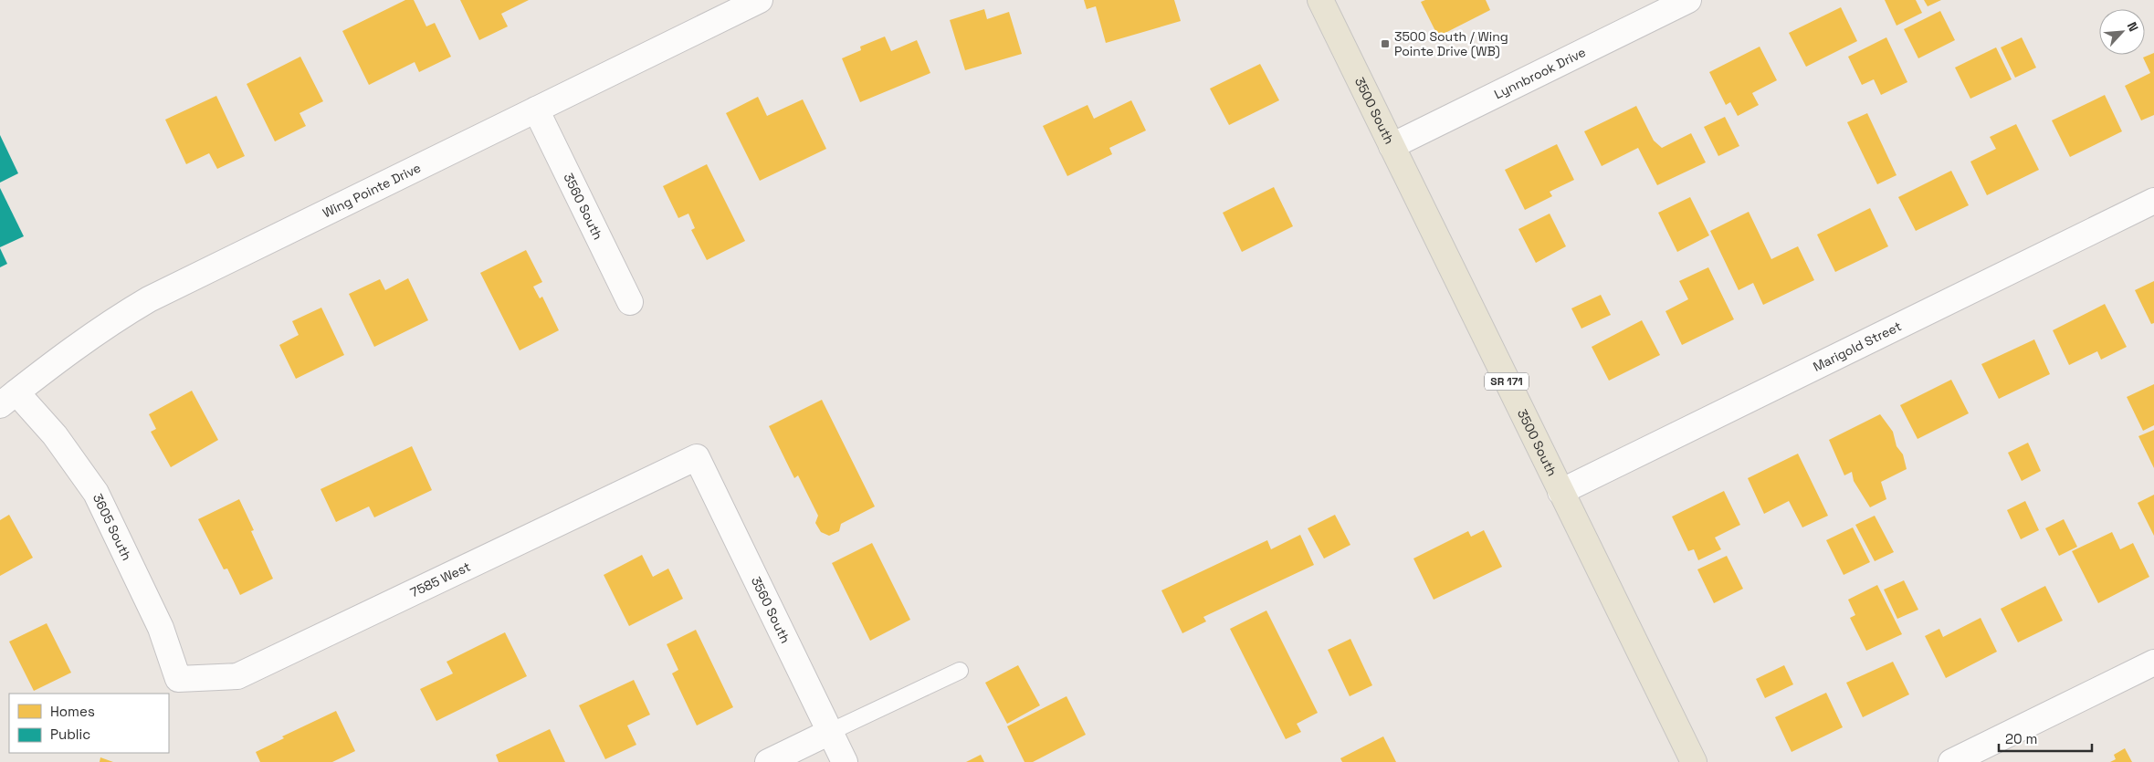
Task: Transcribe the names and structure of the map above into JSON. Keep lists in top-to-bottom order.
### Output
{
  "streets": {
    "main road": ["3500 South", "SR 171"],
    "street": [
      "Lynnbrook Drive",
      "Wing Pointe Drive",
      "3560 South",
      "Marigold Street",
      "3605 South",
      "7585 West"
    ]
  },
  "crossings": [
    ["Lynnbrook Drive", "3500 South"],
    ["3500 South", "Marigold Street"],
    ["Wing Pointe Drive", "3560 South"],
    ["Wing Pointe Drive", "3605 South"],
    ["3560 South", "7585 West"],
    ["3605 South", "7585 West"]
  ],
  "places": {
    "transit": ["3500 South / Wing Pointe Drive (WB)"]
  },
  "legend": ["Homes", "Public"],
  "scale_bar": "20 m",
  "north": "top right"
}
